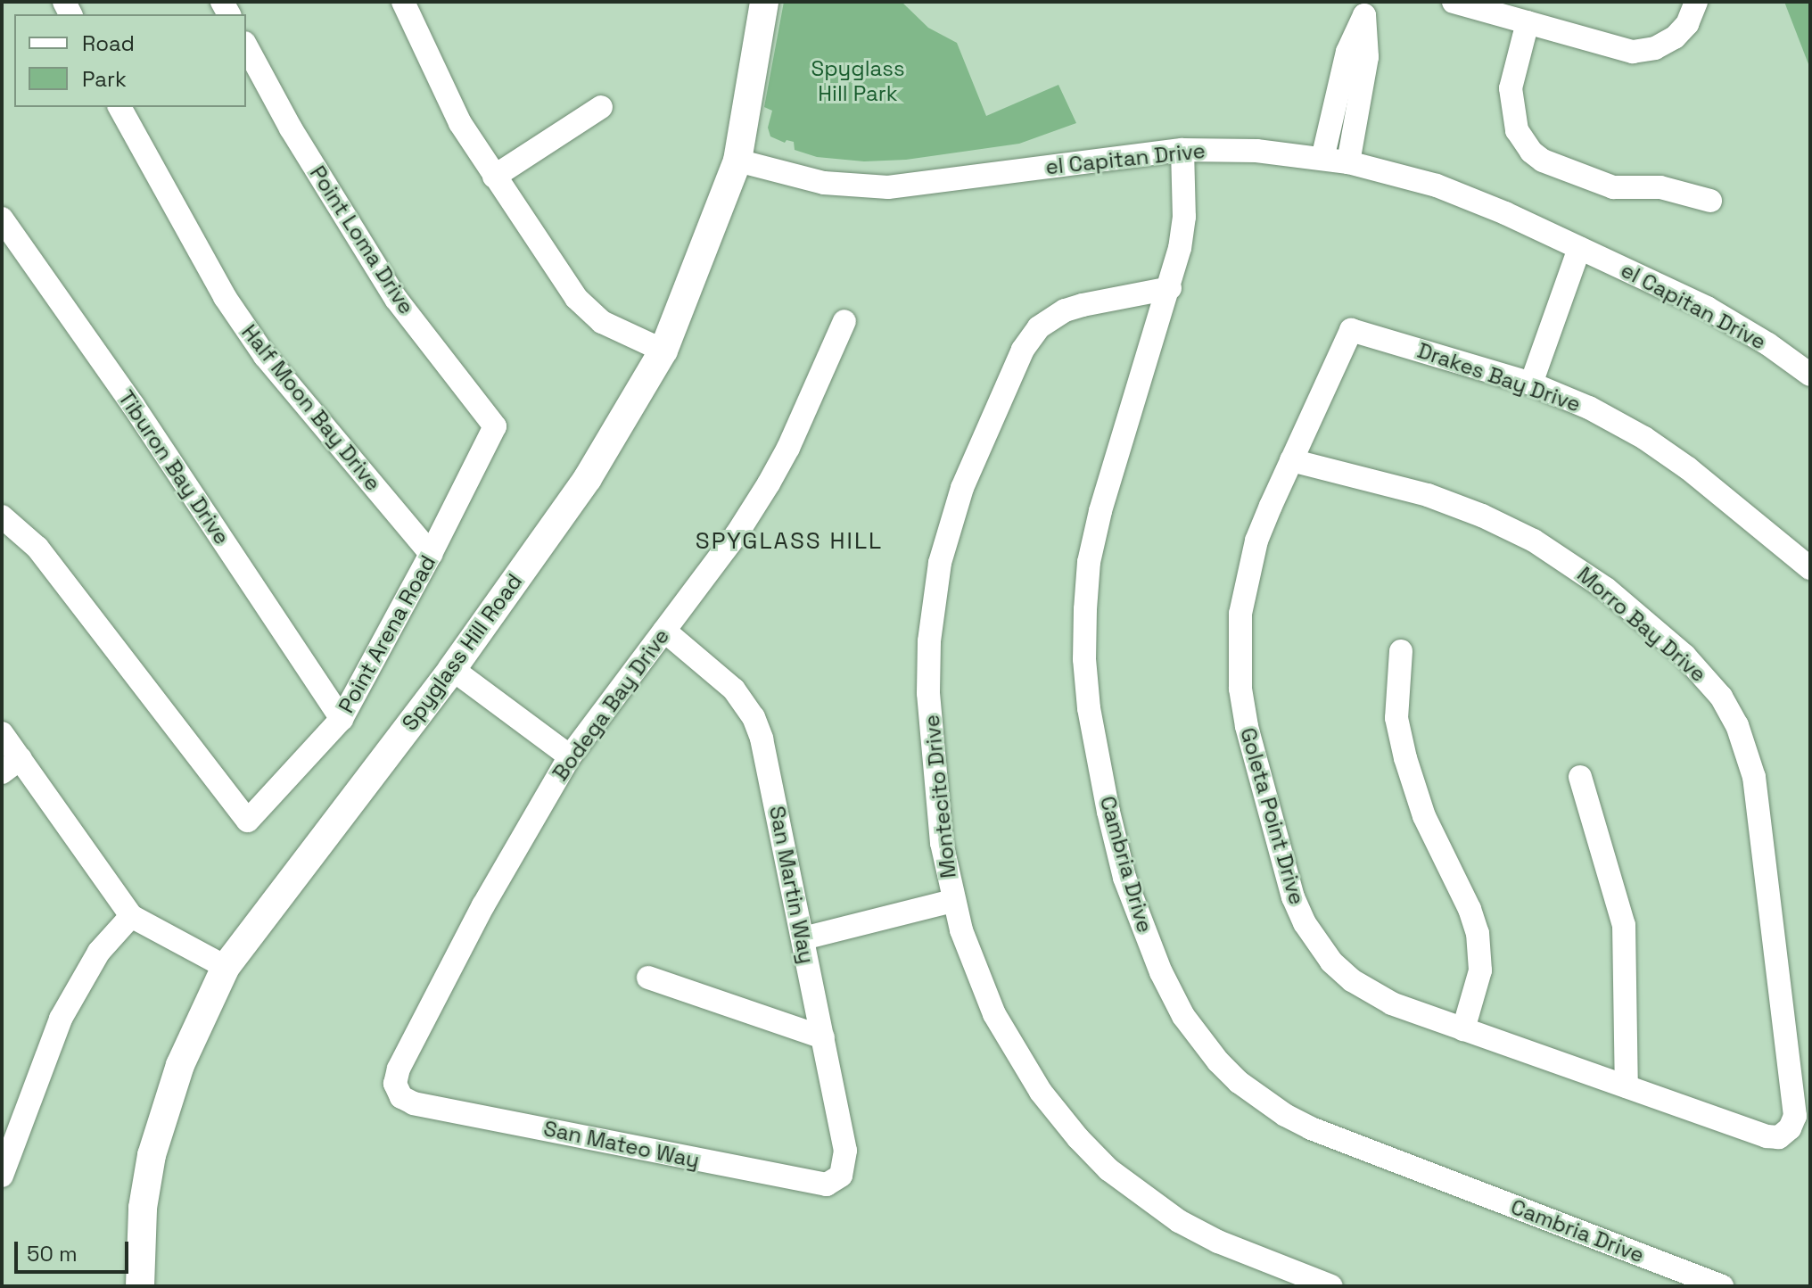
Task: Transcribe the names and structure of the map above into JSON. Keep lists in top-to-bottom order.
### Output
{
  "streets": {
    "main road": ["Spyglass Hill Road"],
    "street": [
      "el Capitan Drive",
      "Point Loma Drive",
      "Drakes Bay Drive",
      "Half Moon Bay Drive",
      "Tiburon Bay Drive",
      "Morro Bay Drive",
      "Point Arena Road",
      "Bodega Bay Drive",
      "Montecito Drive",
      "Goleta Point Drive",
      "Cambria Drive",
      "San Martin Way",
      "San Mateo Way"
    ]
  },
  "crossings": [
    ["el Capitan Drive", "Spyglass Hill Road"],
    ["el Capitan Drive", "Cambria Drive"],
    ["Point Loma Drive", "Point Arena Road"],
    ["Drakes Bay Drive", "Goleta Point Drive"],
    ["Half Moon Bay Drive", "Point Arena Road"],
    ["Tiburon Bay Drive", "Point Arena Road"],
    ["Morro Bay Drive", "Goleta Point Drive"],
    ["Bodega Bay Drive", "San Martin Way"],
    ["Bodega Bay Drive", "San Mateo Way"],
    ["Montecito Drive", "Cambria Drive"],
    ["San Martin Way", "San Mateo Way"]
  ],
  "districts": ["SPYGLASS HILL"],
  "parks": ["Spyglass Hill Park"],
  "legend": ["Road", "Park"],
  "scale_bar": "50 m"
}
